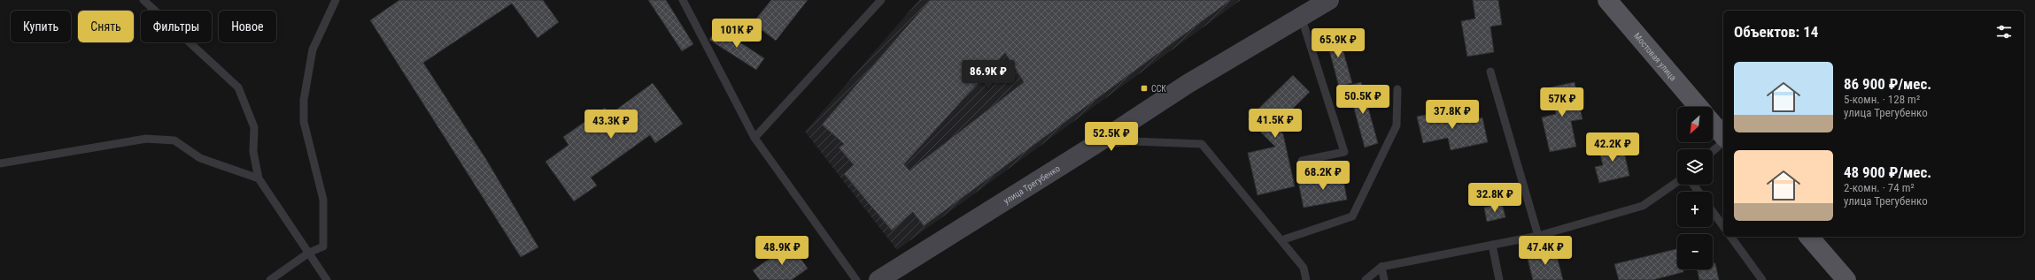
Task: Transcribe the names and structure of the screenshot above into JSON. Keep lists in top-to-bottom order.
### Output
{
  "streets": {
    "main road": ["Мостовая улица"],
    "street": ["улица Трегубенко"]
  },
  "places": {
    "transit": ["ССК"]
  },
  "north": "bottom left",
  "page": {
    "chip": [
      "Купить",
      "Снять",
      "Фильтры",
      "Новое"
    ],
    "heading": "Объектов: 14",
    "price": [
      "101K ₽",
      "65.9K ₽",
      "86.9K ₽",
      "50.5K ₽",
      "57K ₽",
      "37.8K ₽",
      "41.5K ₽",
      "43.3K ₽",
      "52.5K ₽",
      "42.2K ₽",
      "68.2K ₽",
      "32.8K ₽",
      "48.9K ₽",
      "47.4K ₽"
    ],
    "list": [
      {
        "name": "86 900 ₽/мес.",
        "note": "5-комн. · 128 m² · улица Трегубенко"
      },
      {
        "name": "48 900 ₽/мес.",
        "note": "2-комн. · 74 m² · улица Трегубенко"
      }
    ],
    "map_buttons": ["+", "−"]
  }
}
